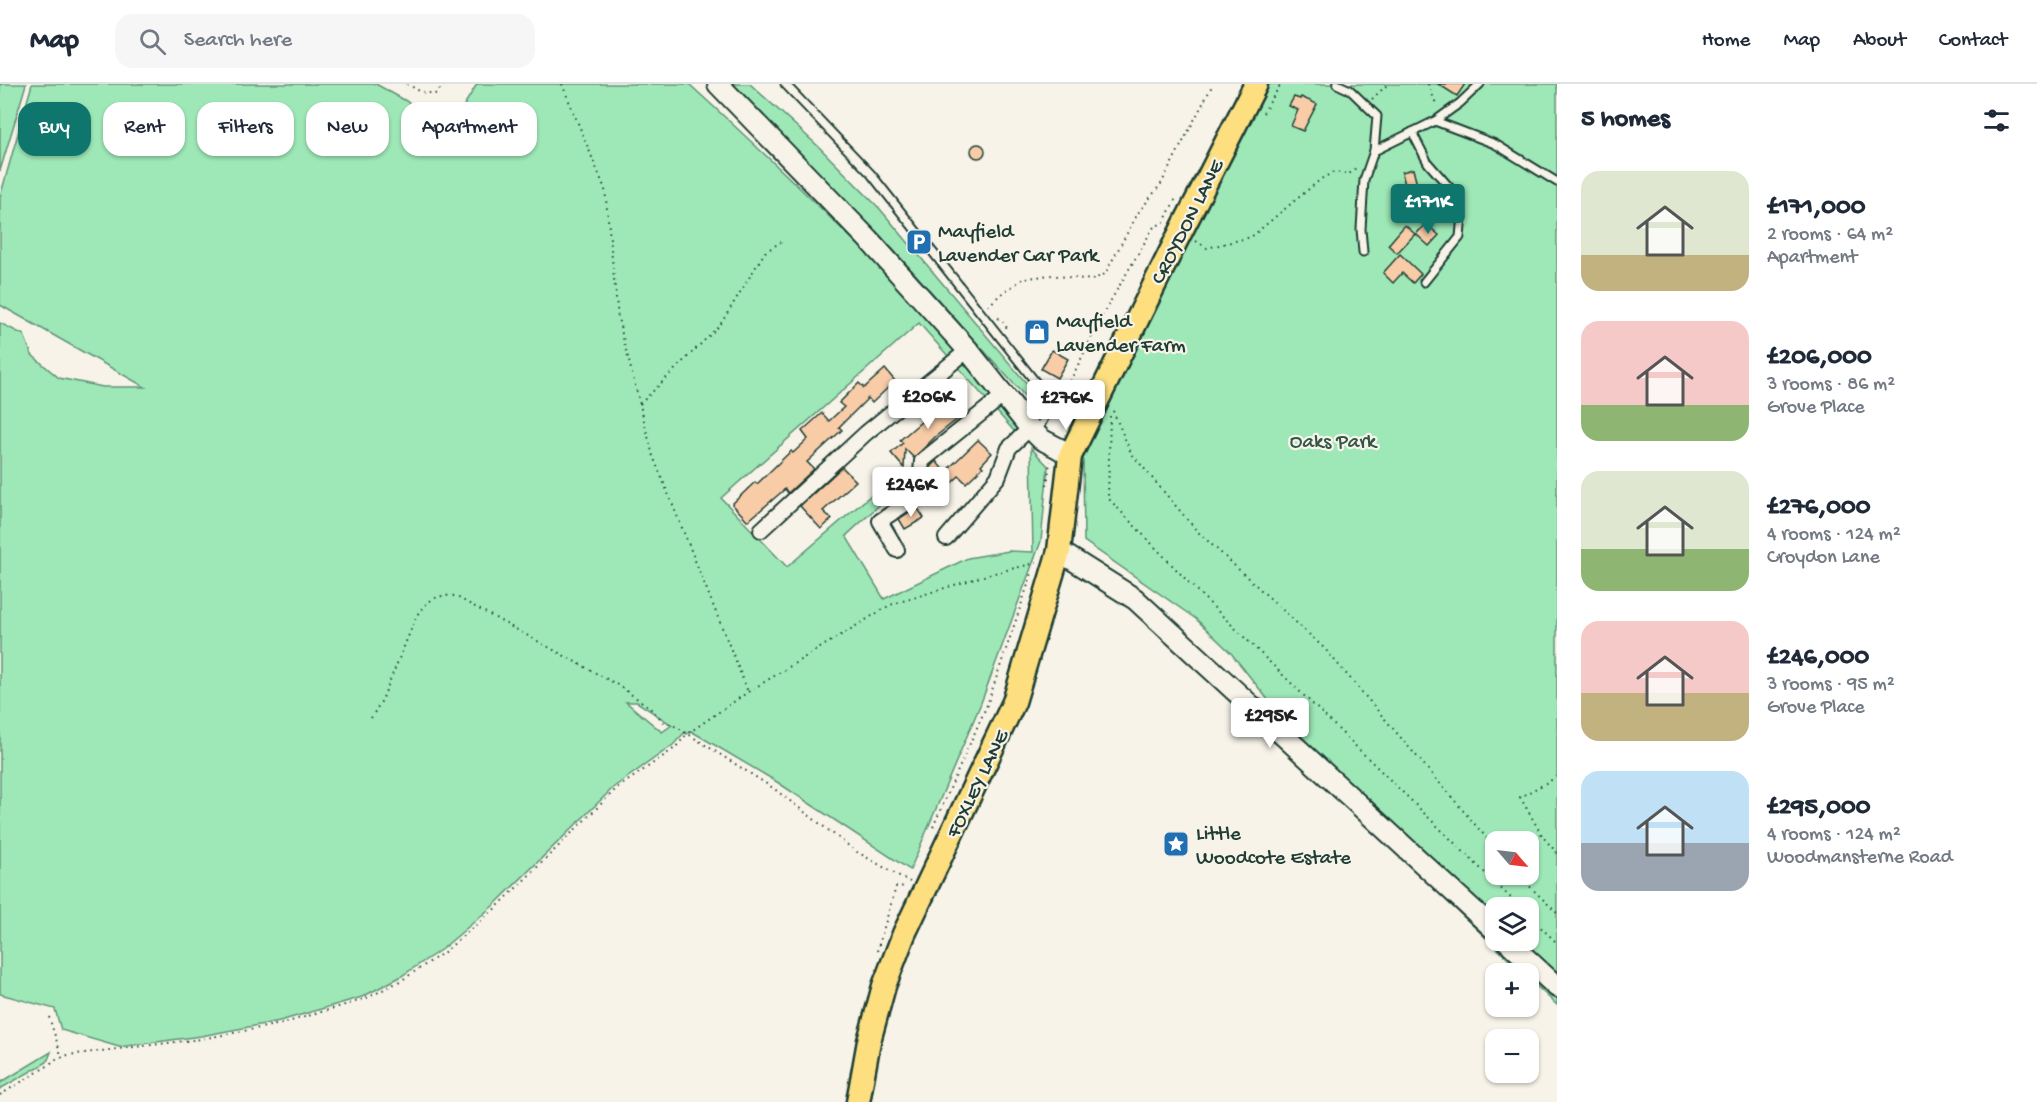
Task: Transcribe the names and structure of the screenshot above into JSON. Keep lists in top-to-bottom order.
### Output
{
  "streets": {
    "main road": ["CROYDON LANE", "FOXLEY LANE"]
  },
  "crossings": [
    ["CROYDON LANE", "FOXLEY LANE"]
  ],
  "parks": ["Oaks Park"],
  "places": {
    "parking": ["Mayfield Lavender Car Park"],
    "shop": ["Mayfield Lavender Farm"],
    "place": ["Little Woodcote Estate"]
  },
  "north": "bottom right",
  "page": {
    "header": "Map",
    "search": "Search here",
    "nav": [
      "Home",
      "Map",
      "About",
      "Contact"
    ],
    "heading": "5 homes",
    "chip": [
      "Buy",
      "Rent",
      "Filters",
      "New",
      "Apartment"
    ],
    "list": [
      {
        "name": "£171,000",
        "note": "2 rooms · 64 m² · Apartment"
      },
      {
        "name": "£206,000",
        "note": "3 rooms · 86 m² · Grove Place"
      },
      {
        "name": "£276,000",
        "note": "4 rooms · 124 m² · Croydon Lane"
      },
      {
        "name": "£246,000",
        "note": "3 rooms · 95 m² · Grove Place"
      },
      {
        "name": "£295,000",
        "note": "4 rooms · 124 m² · Woodmansterne Road"
      }
    ],
    "price": [
      "£171K",
      "£206K",
      "£276K",
      "£246K",
      "£295K"
    ],
    "map_buttons": ["+", "−"]
  }
}
